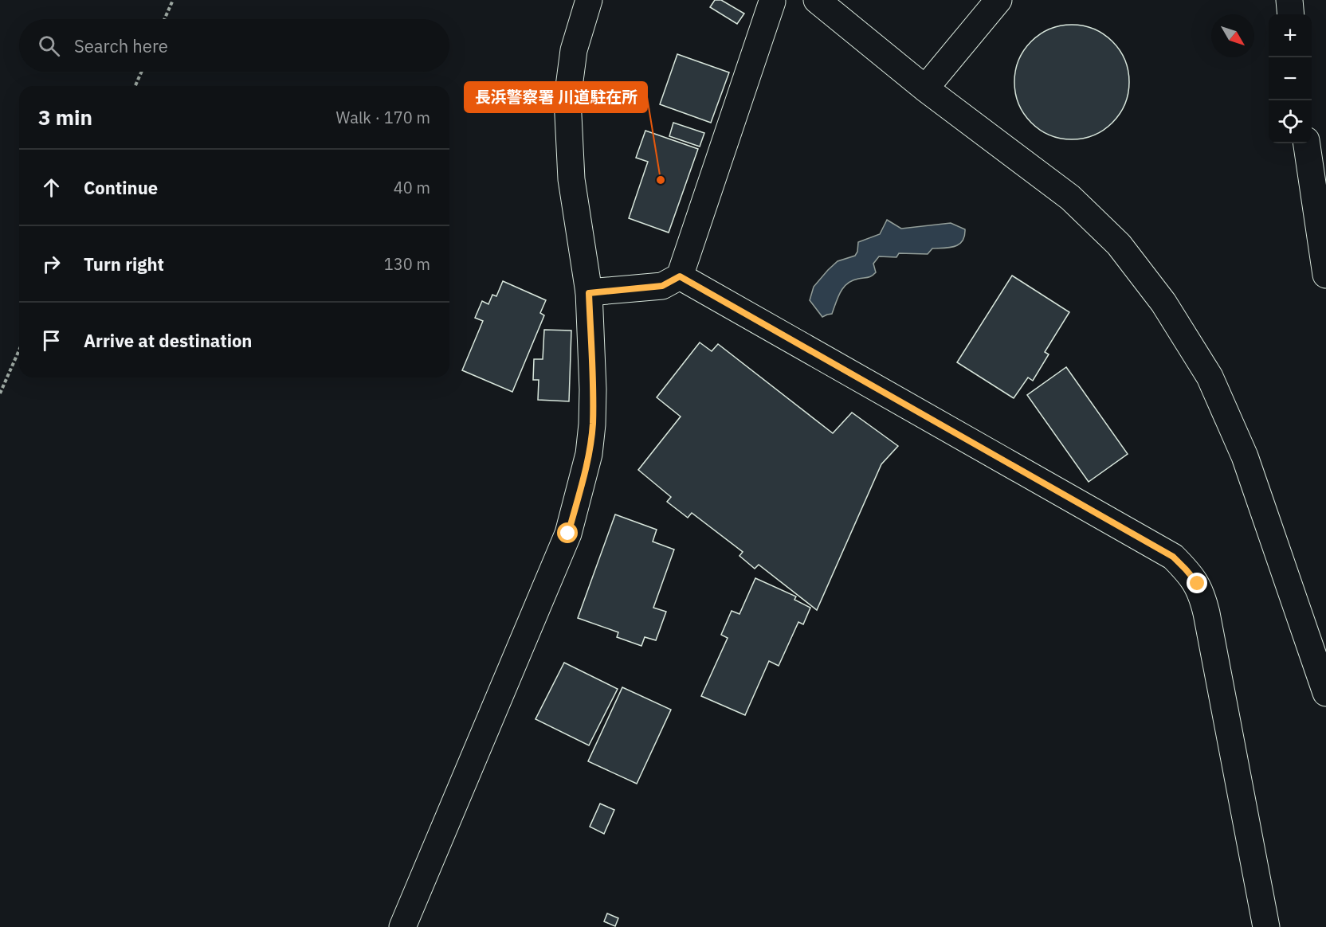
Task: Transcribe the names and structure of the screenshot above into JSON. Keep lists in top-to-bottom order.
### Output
{
  "places": ["長浜警察署 川道駐在所"],
  "north": "bottom right",
  "page": {
    "map_buttons": ["+", "−"],
    "search": "Search here",
    "heading": ["3 min", "Walk · 170 m"],
    "list": [
      ["Continue", "40 m"],
      ["Turn right", "130 m"],
      "Arrive at destination"
    ]
  }
}
